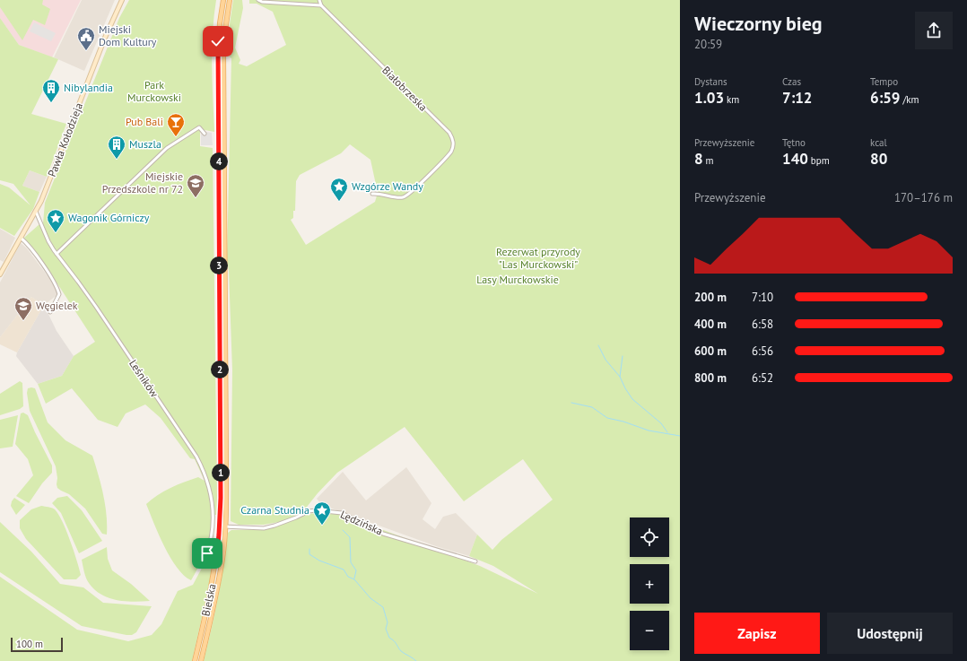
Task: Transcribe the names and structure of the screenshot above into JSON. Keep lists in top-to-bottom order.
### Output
{
  "streets": {
    "main road": ["Bielska"],
    "street": [
      "Białobrzeska",
      "Pawła Kołodzieja",
      "Leśników",
      "Lędzińska"
    ]
  },
  "crossings": [
    ["Pawła Kołodzieja", "Leśników"],
    ["Leśników", "Bielska"],
    ["Lędzińska", "Bielska"]
  ],
  "parks": ["Park Murckowski", "Rezerwat przyrody \"Las Murckowski\"", "Lasy Murckowskie"],
  "places": {
    "public building": ["Miejski Dom Kultury"],
    "building": ["Nibylandia", "Muszla"],
    "bar": ["Pub Bali"],
    "school or university": ["Miejskie Przedszkole nr 72", "Węgielek"],
    "place": ["Wzgórze Wandy", "Wagonik Górniczy", "Czarna Studnia"]
  },
  "scale_bar": "100 m",
  "page": {
    "heading": ["Wieczorny bieg", "20:59"],
    "stats": [
      ["Dystans", "1.03 km"],
      ["Czas", "7:12"],
      ["Tempo", "6:59 /km"],
      ["Przewyższenie", "8 m"],
      ["Tętno", "140 bpm"],
      ["kcal", "80"]
    ],
    "pins": [
      "4",
      "3",
      "2",
      "1"
    ],
    "chart": ["Przewyższenie", "170–176 m"],
    "list": [
      {
        "name": "200 m",
        "note": "7:10"
      },
      {
        "name": "400 m",
        "note": "6:58"
      },
      {
        "name": "600 m",
        "note": "6:56"
      },
      {
        "name": "800 m",
        "note": "6:52"
      }
    ],
    "map_buttons": ["+", "−"],
    "buttons": ["Zapisz", "Udostępnij"],
    "scale": "100 m"
  }
}
